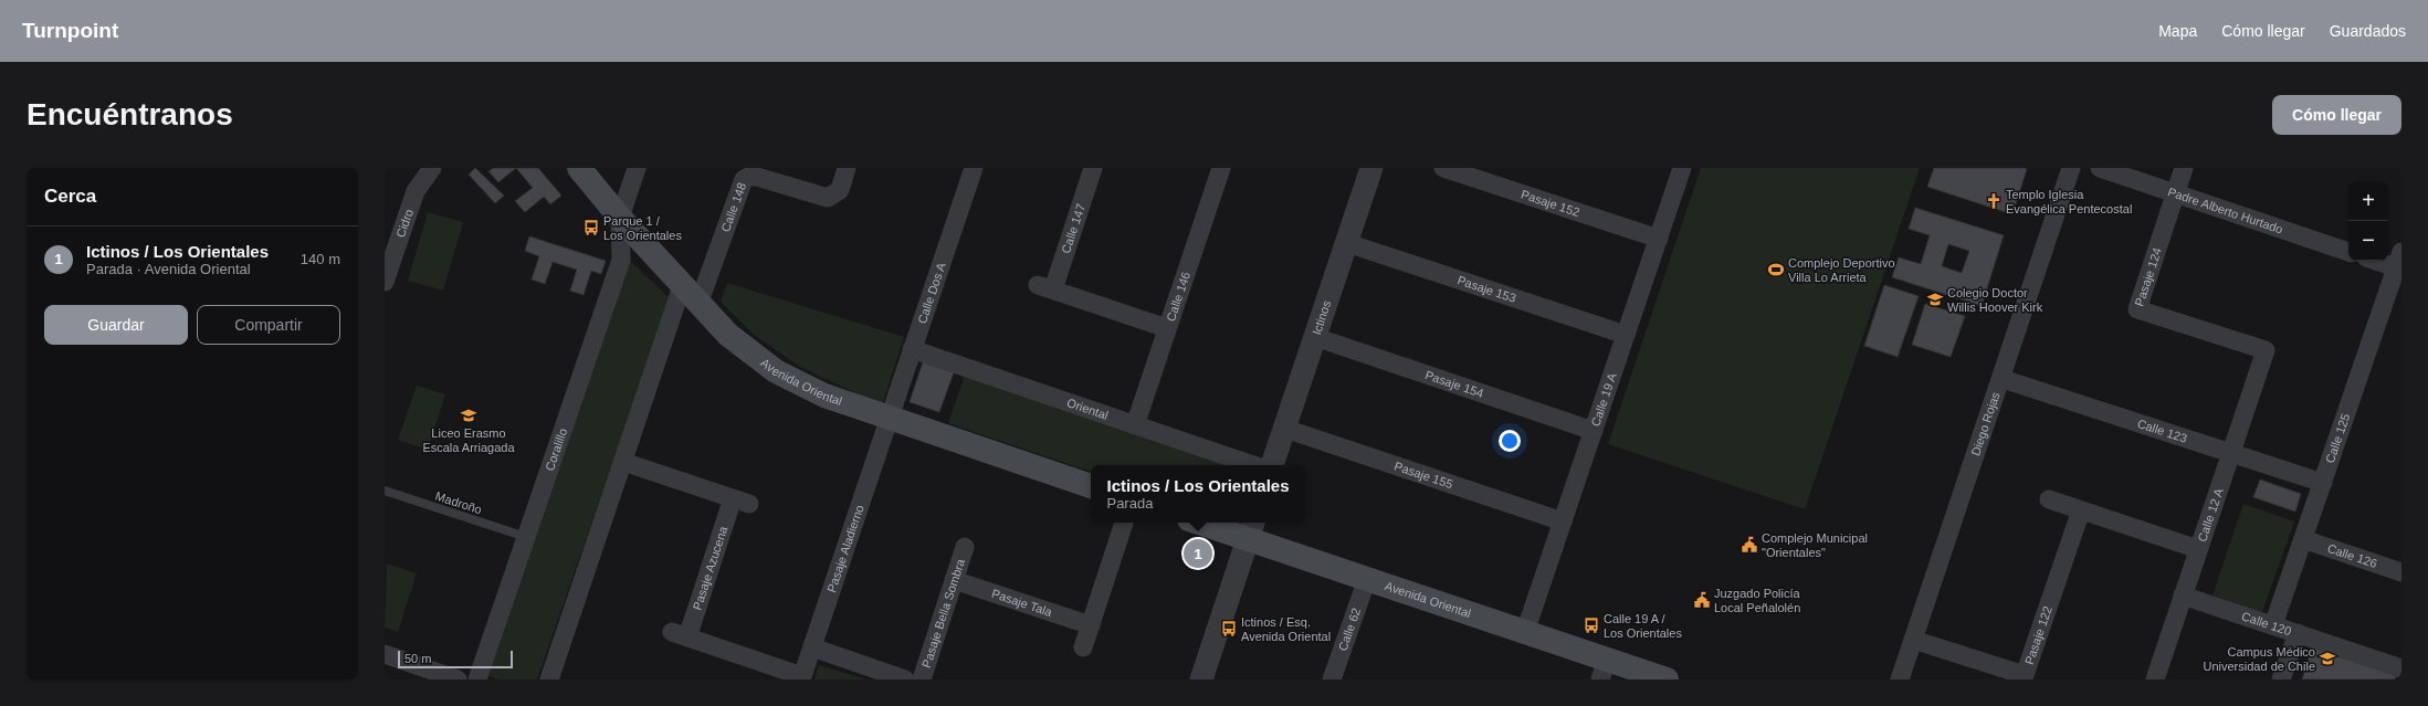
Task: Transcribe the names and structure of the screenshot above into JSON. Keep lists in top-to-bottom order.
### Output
{
  "streets": {
    "main road": ["Avenida Oriental"],
    "street": [
      "Pasaje 152",
      "Calle 148",
      "Padre Alberto Hurtado",
      "Cidro",
      "Calle 147",
      "Pasaje 124",
      "Pasaje 153",
      "Calle Dos A",
      "Calle 146",
      "Ictinos",
      "Pasaje 154",
      "Calle 19 A",
      "Oriental",
      "Diego Rojas",
      "Calle 123",
      "Calle 125",
      "Coralillo",
      "Pasaje 155",
      "Calle 12 A",
      "Pasaje Aladierno",
      "Calle 126",
      "Pasaje Azucena",
      "Pasaje Tala",
      "Pasaje Bella Sombra",
      "Calle 120",
      "Calle 62",
      "Pasaje 122"
    ],
    "lane": ["Madroño"]
  },
  "crossings": [
    ["Pasaje 152", "Calle 19 A"],
    ["Calle 148", "Avenida Oriental"],
    ["Padre Alberto Hurtado", "Pasaje 124"],
    ["Calle 147", "Calle 146"],
    ["Pasaje 124", "Calle 12 A"],
    ["Pasaje 153", "Ictinos"],
    ["Pasaje 153", "Calle 19 A"],
    ["Calle Dos A", "Avenida Oriental"],
    ["Calle Dos A", "Oriental"],
    ["Calle Dos A", "Pasaje Aladierno"],
    ["Calle 146", "Oriental"],
    ["Ictinos", "Pasaje 154"],
    ["Ictinos", "Pasaje 155"],
    ["Avenida Oriental", "Calle 19 A"],
    ["Avenida Oriental", "Coralillo"],
    ["Avenida Oriental", "Pasaje Aladierno"],
    ["Avenida Oriental", "Calle 62"],
    ["Pasaje 154", "Calle 19 A"],
    ["Calle 19 A", "Pasaje 155"],
    ["Diego Rojas", "Calle 123"],
    ["Diego Rojas", "Pasaje 122"],
    ["Calle 123", "Calle 125"],
    ["Calle 123", "Calle 12 A"],
    ["Calle 125", "Calle 126"],
    ["Calle 125", "Calle 120"],
    ["Coralillo", "Madroño"],
    ["Calle 12 A", "Calle 120"],
    ["Pasaje Aladierno", "Pasaje Azucena"],
    ["Pasaje Tala", "Pasaje Bella Sombra"]
  ],
  "places": {
    "church": ["Templo Iglesia Evangélica Pentecostal"],
    "bus stop": ["Parque 1 / Los Orientales", "Calle 19 A / Los Orientales", "Ictinos / Esq. Avenida Oriental"],
    "sports": ["Complejo Deportivo Villa Lo Arrieta"],
    "school or university": ["Colegio Doctor Willis Hoover Kirk", "Liceo Erasmo Escala Arriagada", "Campus Médico Universidad de Chile"],
    "public building": ["Complejo Municipal \"Orientales\"", "Juzgado Policía Local Peñalolén"]
  },
  "scale_bar": "50 m",
  "page": {
    "header": "Turnpoint",
    "nav": ["Mapa", "Cómo llegar", "Guardados"],
    "buttons": [
      "Cómo llegar",
      ["Guardar", "Compartir"]
    ],
    "title": "Encuéntranos",
    "heading": "Cerca",
    "map_buttons": ["+", "−"],
    "list": [
      {
        "mark": "1",
        "name": "Ictinos / Los Orientales",
        "note": "Parada · Avenida Oriental",
        "value": "140 m"
      }
    ],
    "popup": ["Ictinos / Los Orientales", "Parada"],
    "pins": "1",
    "scale": "50 m"
  }
}
